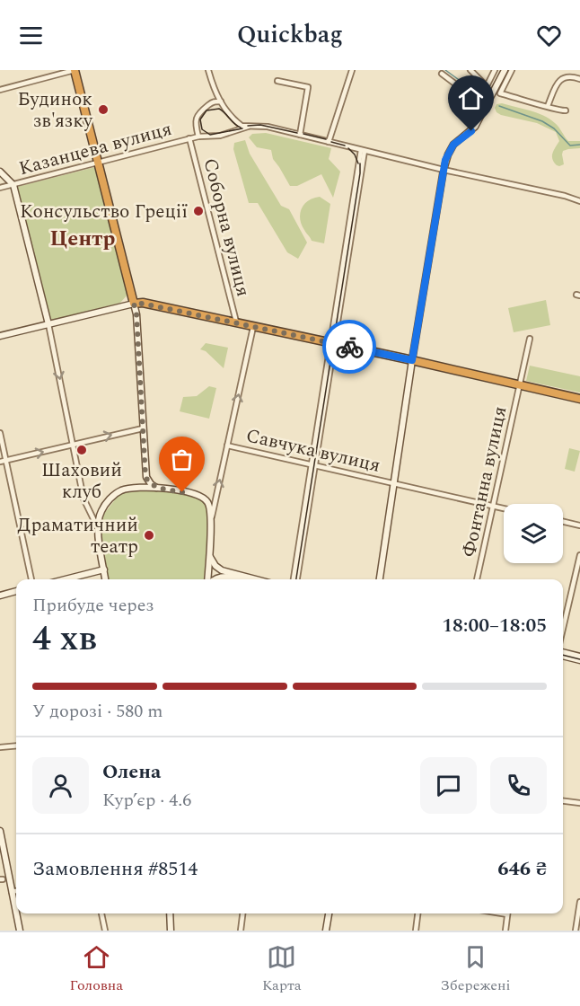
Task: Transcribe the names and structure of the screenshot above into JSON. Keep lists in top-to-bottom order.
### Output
{
  "streets": {
    "street": [
      "Казанцева вулиця",
      "Соборна вулиця",
      "Савчука вулиця",
      "Фонтанна вулиця"
    ]
  },
  "crossings": [
    ["Казанцева вулиця", "Соборна вулиця"],
    ["Савчука вулиця", "Фонтанна вулиця"]
  ],
  "districts": ["Центр"],
  "places": [
    "Будинок зв'язку",
    "Консульство Греції",
    "Шаховий клуб",
    "Драматичний театр"
  ],
  "page": {
    "header": "Quickbag",
    "heading": ["4 хв", "Прибуде через", "18:00–18:05"],
    "panel": [
      "Олена",
      "Кур’єр · 4.6",
      "Замовлення #8514",
      "646 ₴"
    ],
    "bar": "У дорозі · 580 m",
    "tabs": ["Головна", "Карта", "Збережені"]
  }
}
